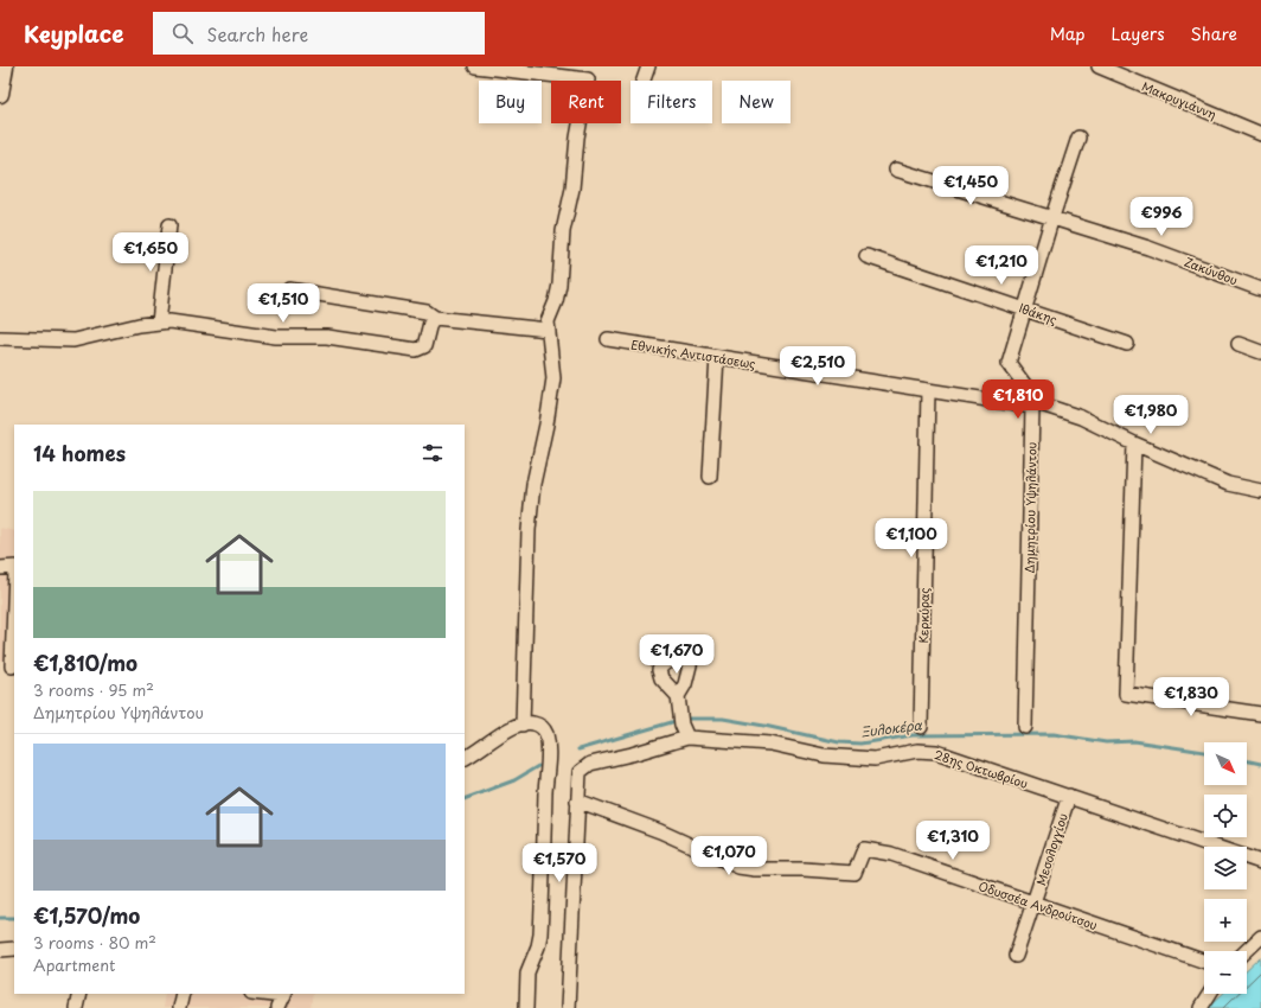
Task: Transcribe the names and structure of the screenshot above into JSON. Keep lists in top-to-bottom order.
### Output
{
  "streets": {
    "street": [
      "Μακρυγιάννη",
      "Ζακύνθου",
      "Ιθάκης",
      "Εθνικής Αντιστάσεως",
      "Δημητρίου Υψηλάντου",
      "Κερκύρας",
      "28ης Οκτωβρίου",
      "Μεσολογγίου",
      "Οδυσσέα Ανδρούτσου"
    ]
  },
  "crossings": [
    ["Εθνικής Αντιστάσεως", "Δημητρίου Υψηλάντου"],
    ["Εθνικής Αντιστάσεως", "Κερκύρας"],
    ["28ης Οκτωβρίου", "Μεσολογγίου"],
    ["28ης Οκτωβρίου", "Οδυσσέα Ανδρούτσου"],
    ["Μεσολογγίου", "Οδυσσέα Ανδρούτσου"]
  ],
  "water": ["Ξυλοκέρα"],
  "north": "bottom right",
  "page": {
    "header": "Keyplace",
    "search": "Search here",
    "nav": ["Map", "Layers", "Share"],
    "chip": [
      "Buy",
      "Rent",
      "Filters",
      "New"
    ],
    "price": [
      "€1,450",
      "€996",
      "€1,650",
      "€1,210",
      "€1,510",
      "€2,510",
      "€1,810",
      "€1,980",
      "€1,100",
      "€1,670",
      "€1,830",
      "€1,310",
      "€1,070",
      "€1,570"
    ],
    "heading": "14 homes",
    "list": [
      {
        "name": "€1,810/mo",
        "note": "3 rooms · 95 m² · Δημητρίου Υψηλάντου"
      },
      {
        "name": "€1,570/mo",
        "note": "3 rooms · 80 m² · Apartment"
      }
    ],
    "map_buttons": ["+", "−"]
  }
}
